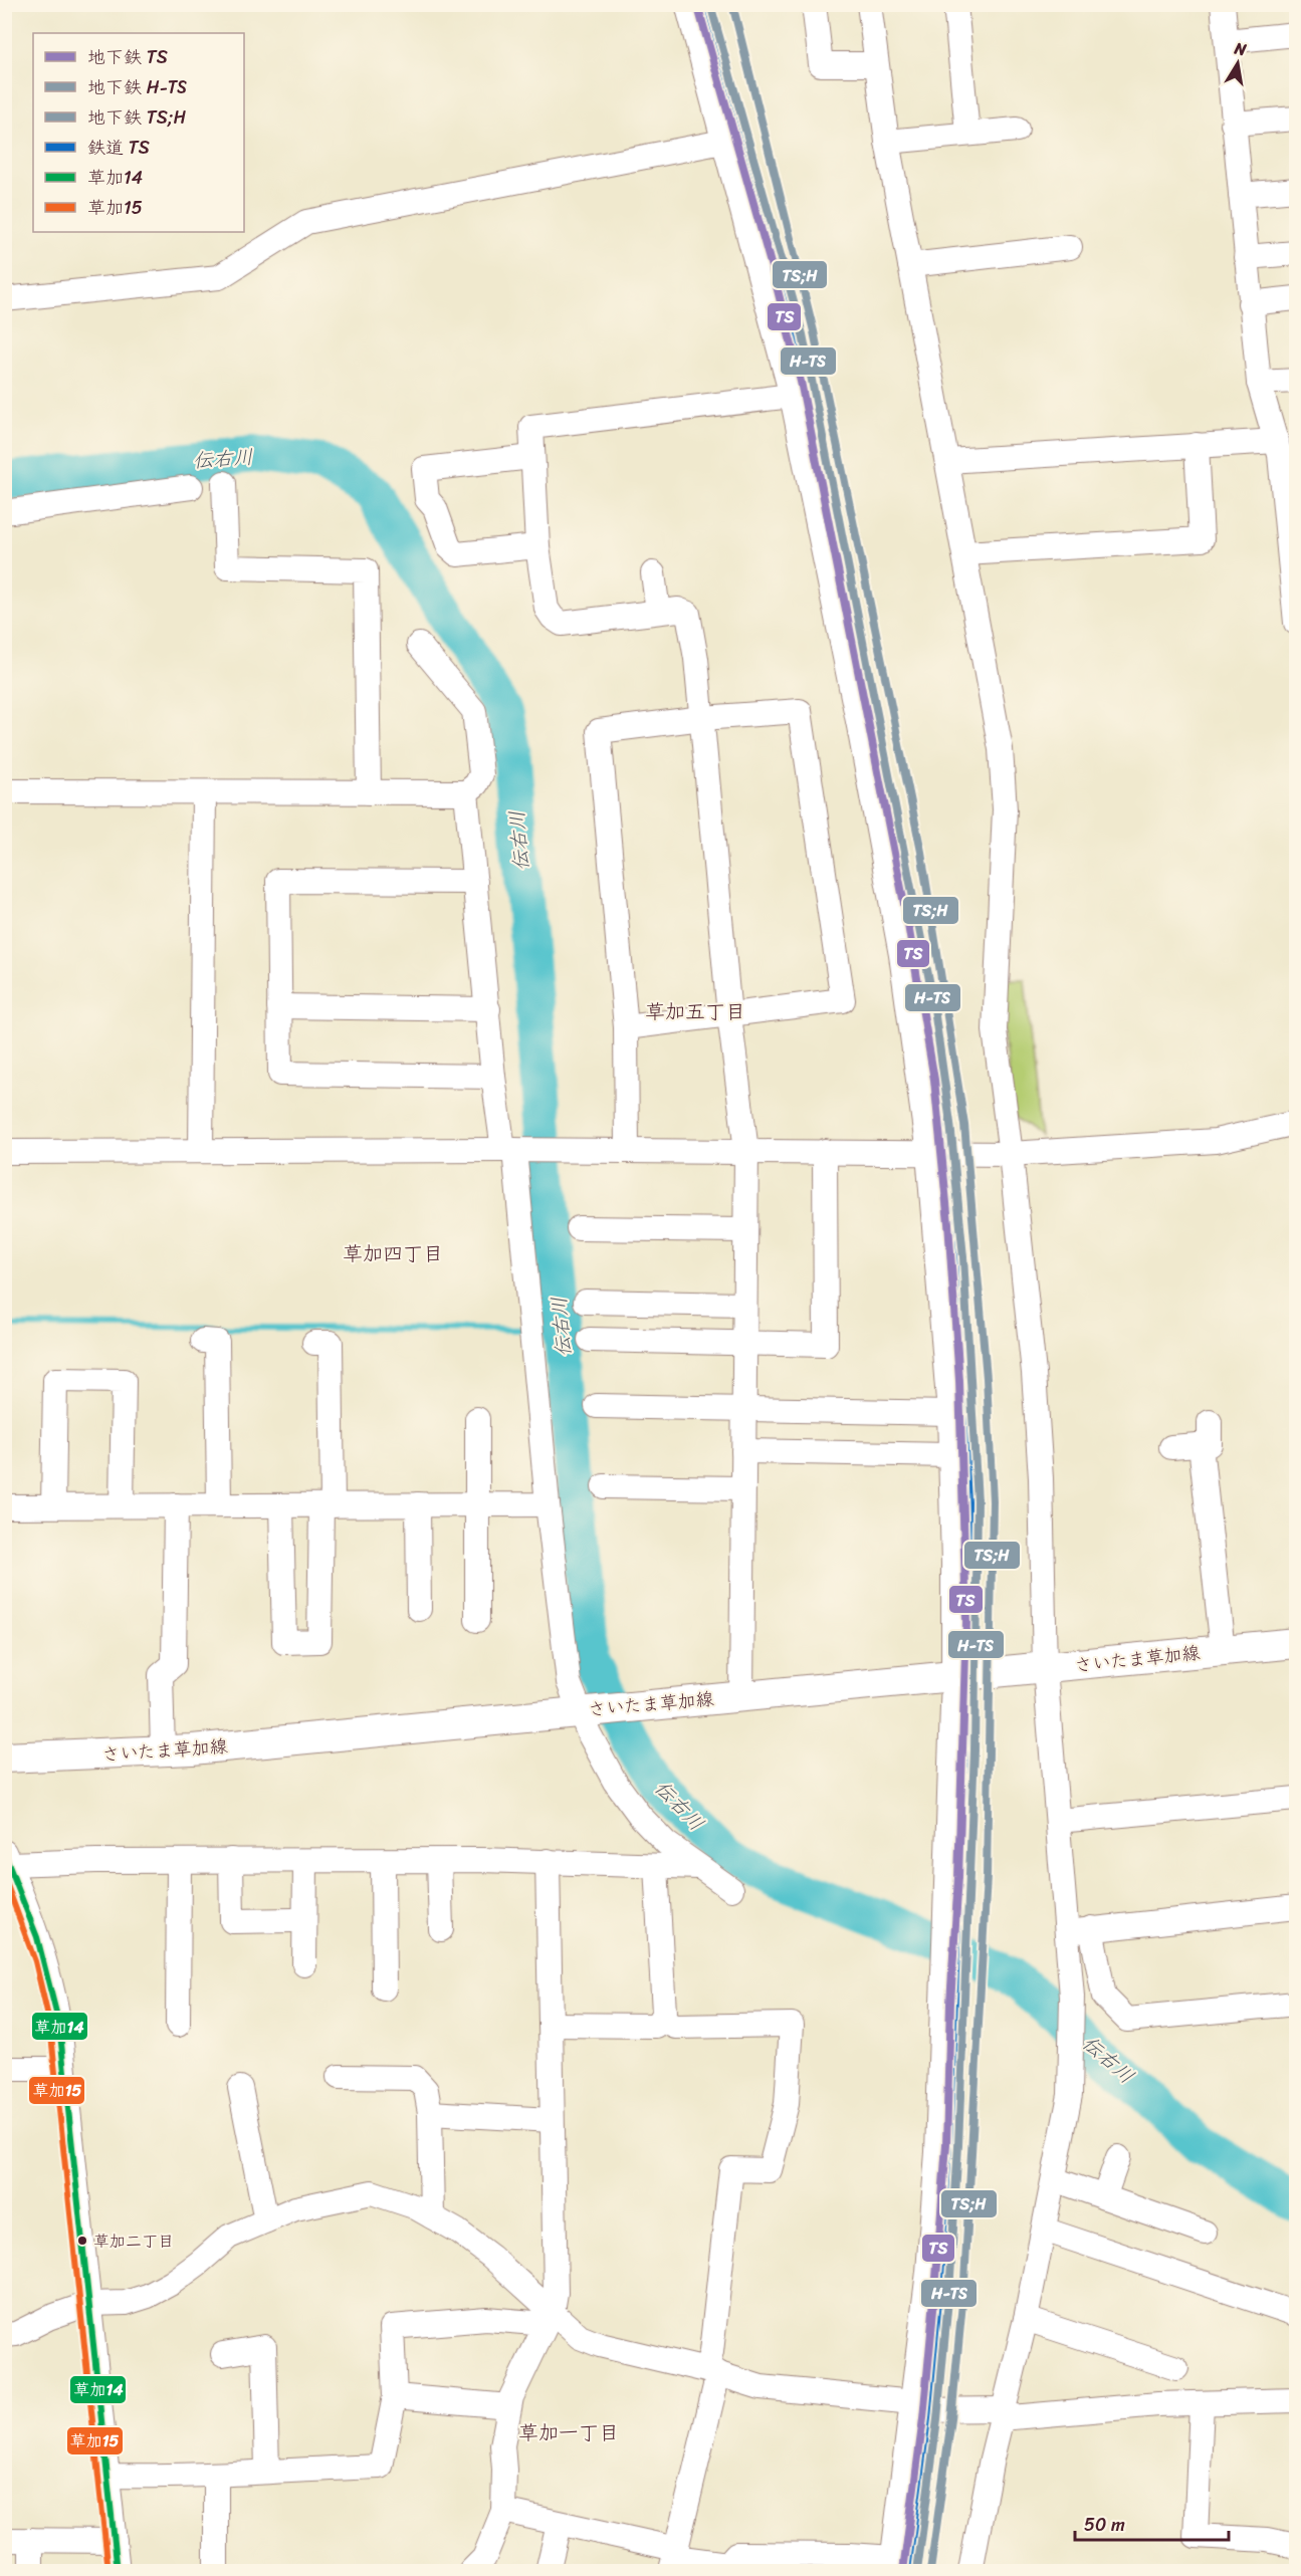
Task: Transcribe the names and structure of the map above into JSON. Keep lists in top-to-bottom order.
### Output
{
  "streets": {
    "main road": ["さいたま草加線"]
  },
  "districts": ["草加五丁目", "草加四丁目", "草加一丁目"],
  "water": ["伝右川"],
  "places": ["草加二丁目"],
  "lines": [
    "metro line TS",
    "metro line H-TS",
    "metro line TS;H",
    "rail line TS",
    "transit line 草加14",
    "transit line 草加15"
  ],
  "legend": [
    "地下鉄 TS",
    "地下鉄 H-TS",
    "地下鉄 TS;H",
    "鉄道 TS",
    "草加14",
    "草加15"
  ],
  "scale_bar": "50 m",
  "north": "top"
}
